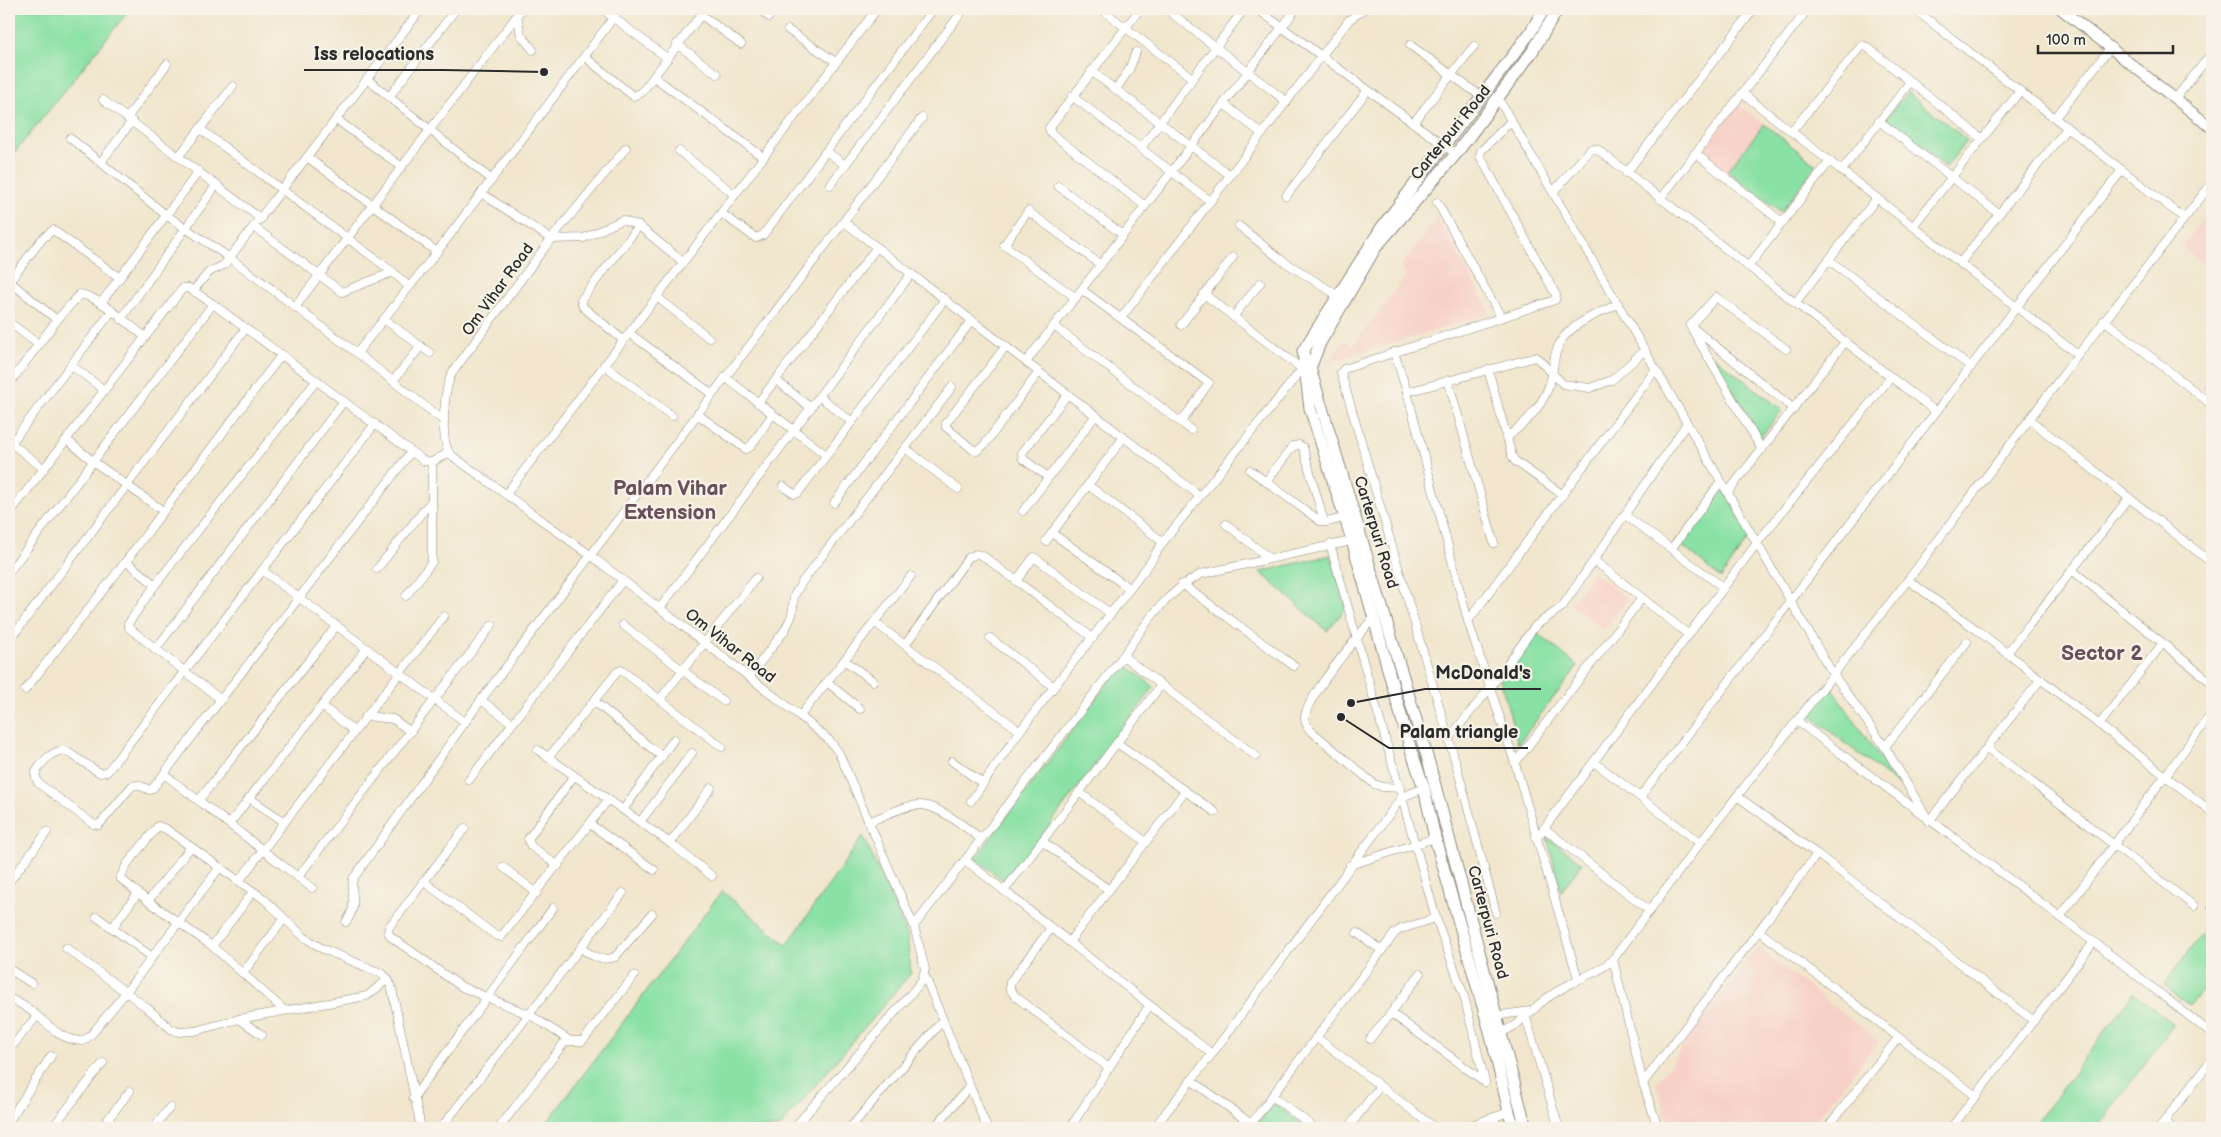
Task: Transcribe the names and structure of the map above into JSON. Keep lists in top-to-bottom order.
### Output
{
  "streets": {
    "main road": ["Carterpuri Road"],
    "street": ["Om Vihar Road"]
  },
  "districts": ["Palam Vihar Extension", "Sector 2"],
  "places": ["Iss relocations", "McDonald's", "Palam triangle"],
  "scale_bar": "100 m"
}
